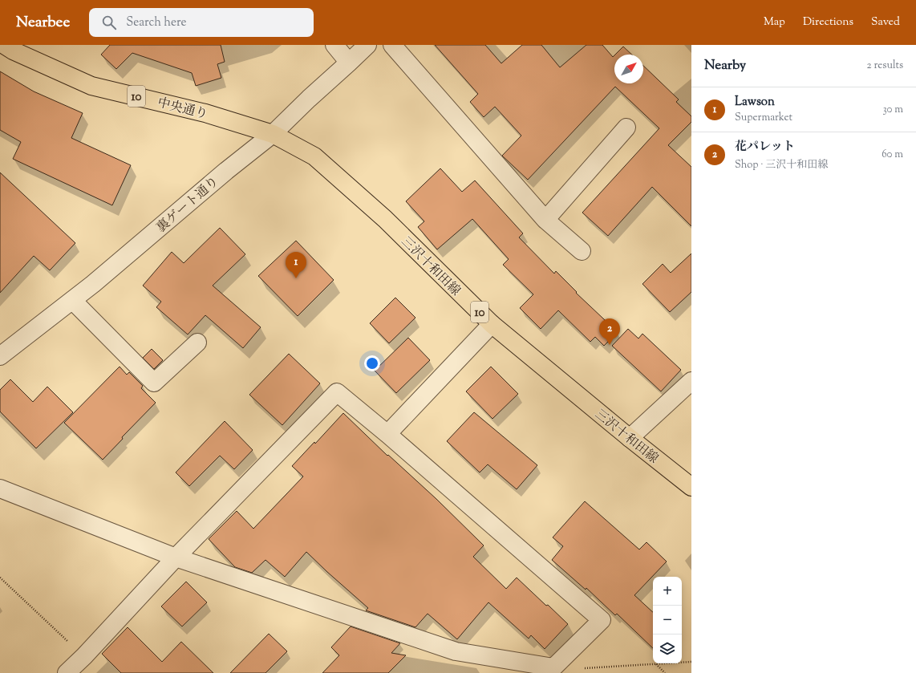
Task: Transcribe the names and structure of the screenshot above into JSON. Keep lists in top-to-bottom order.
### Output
{
  "streets": {
    "main road": ["10", "中央通り", "三沢十和田線"],
    "street": ["裏ゲート通り"]
  },
  "crossings": [
    ["中央通り", "裏ゲート通り"],
    ["中央通り", "三沢十和田線"],
    ["裏ゲート通り", "三沢十和田線"]
  ],
  "north": "top right",
  "page": {
    "header": "Nearbee",
    "search": "Search here",
    "nav": ["Map", "Directions", "Saved"],
    "heading": ["Nearby", "2 results"],
    "list": [
      {
        "mark": "1",
        "name": "Lawson",
        "note": "Supermarket",
        "value": "30 m"
      },
      {
        "mark": "2",
        "name": "花パレット",
        "note": "Shop · 三沢十和田線",
        "value": "60 m"
      }
    ],
    "pins": ["1", "2"],
    "map_buttons": ["+", "−"]
  }
}
